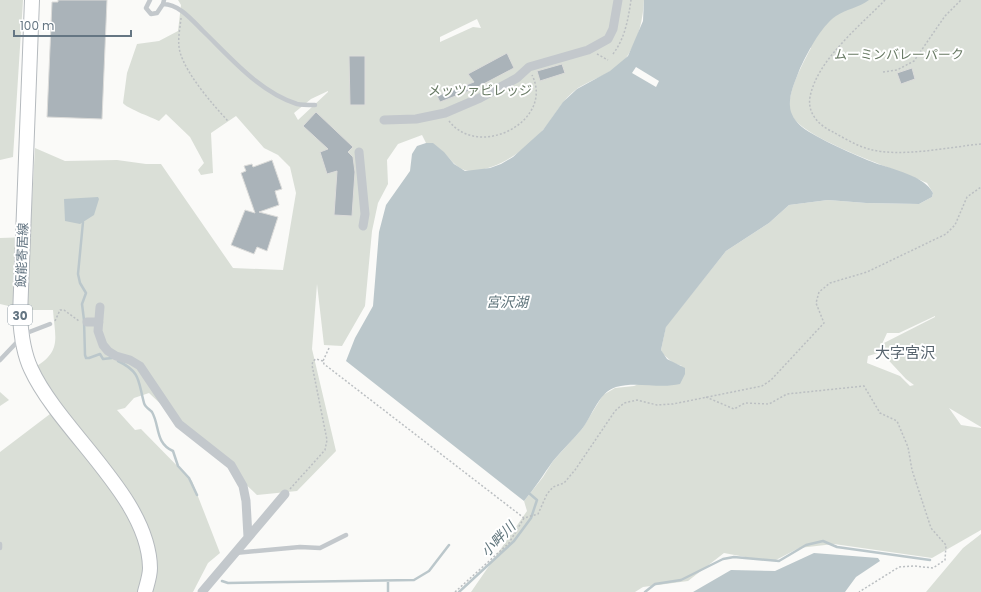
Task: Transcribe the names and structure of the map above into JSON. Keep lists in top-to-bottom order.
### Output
{
  "streets": {
    "main road": ["飯能寄居線", "30"]
  },
  "districts": ["大字宮沢"],
  "water": ["宮沢湖", "小畔川"],
  "parks": ["ムーミンバレーパーク", "メッツァビレッジ"],
  "scale_bar": "100 m"
}
